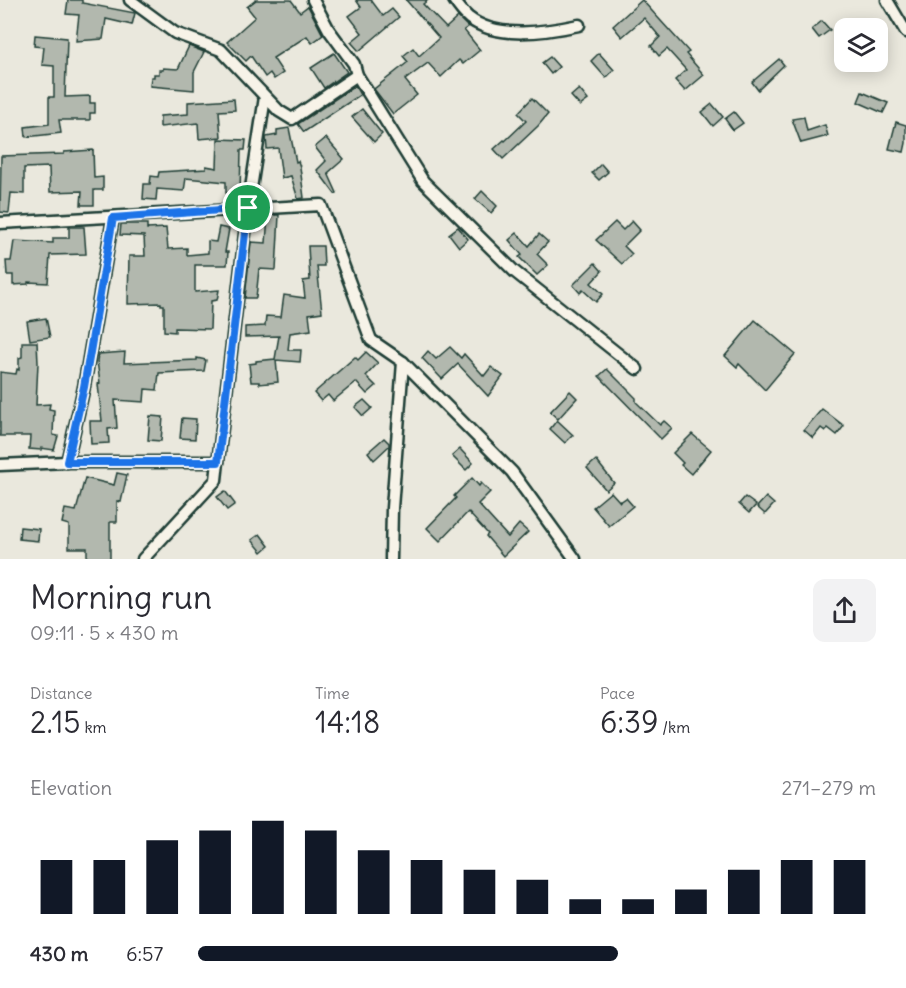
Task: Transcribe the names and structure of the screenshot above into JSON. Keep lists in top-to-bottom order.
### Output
{
  "page": {
    "heading": ["Morning run", "09:11 · 5 × 430 m"],
    "stats": [
      ["Distance", "2.15 km"],
      ["Time", "14:18"],
      ["Pace", "6:39 /km"]
    ],
    "chart": ["Elevation", "271–279 m"],
    "list": [
      {
        "name": "430 m",
        "note": "6:57"
      }
    ]
  }
}
